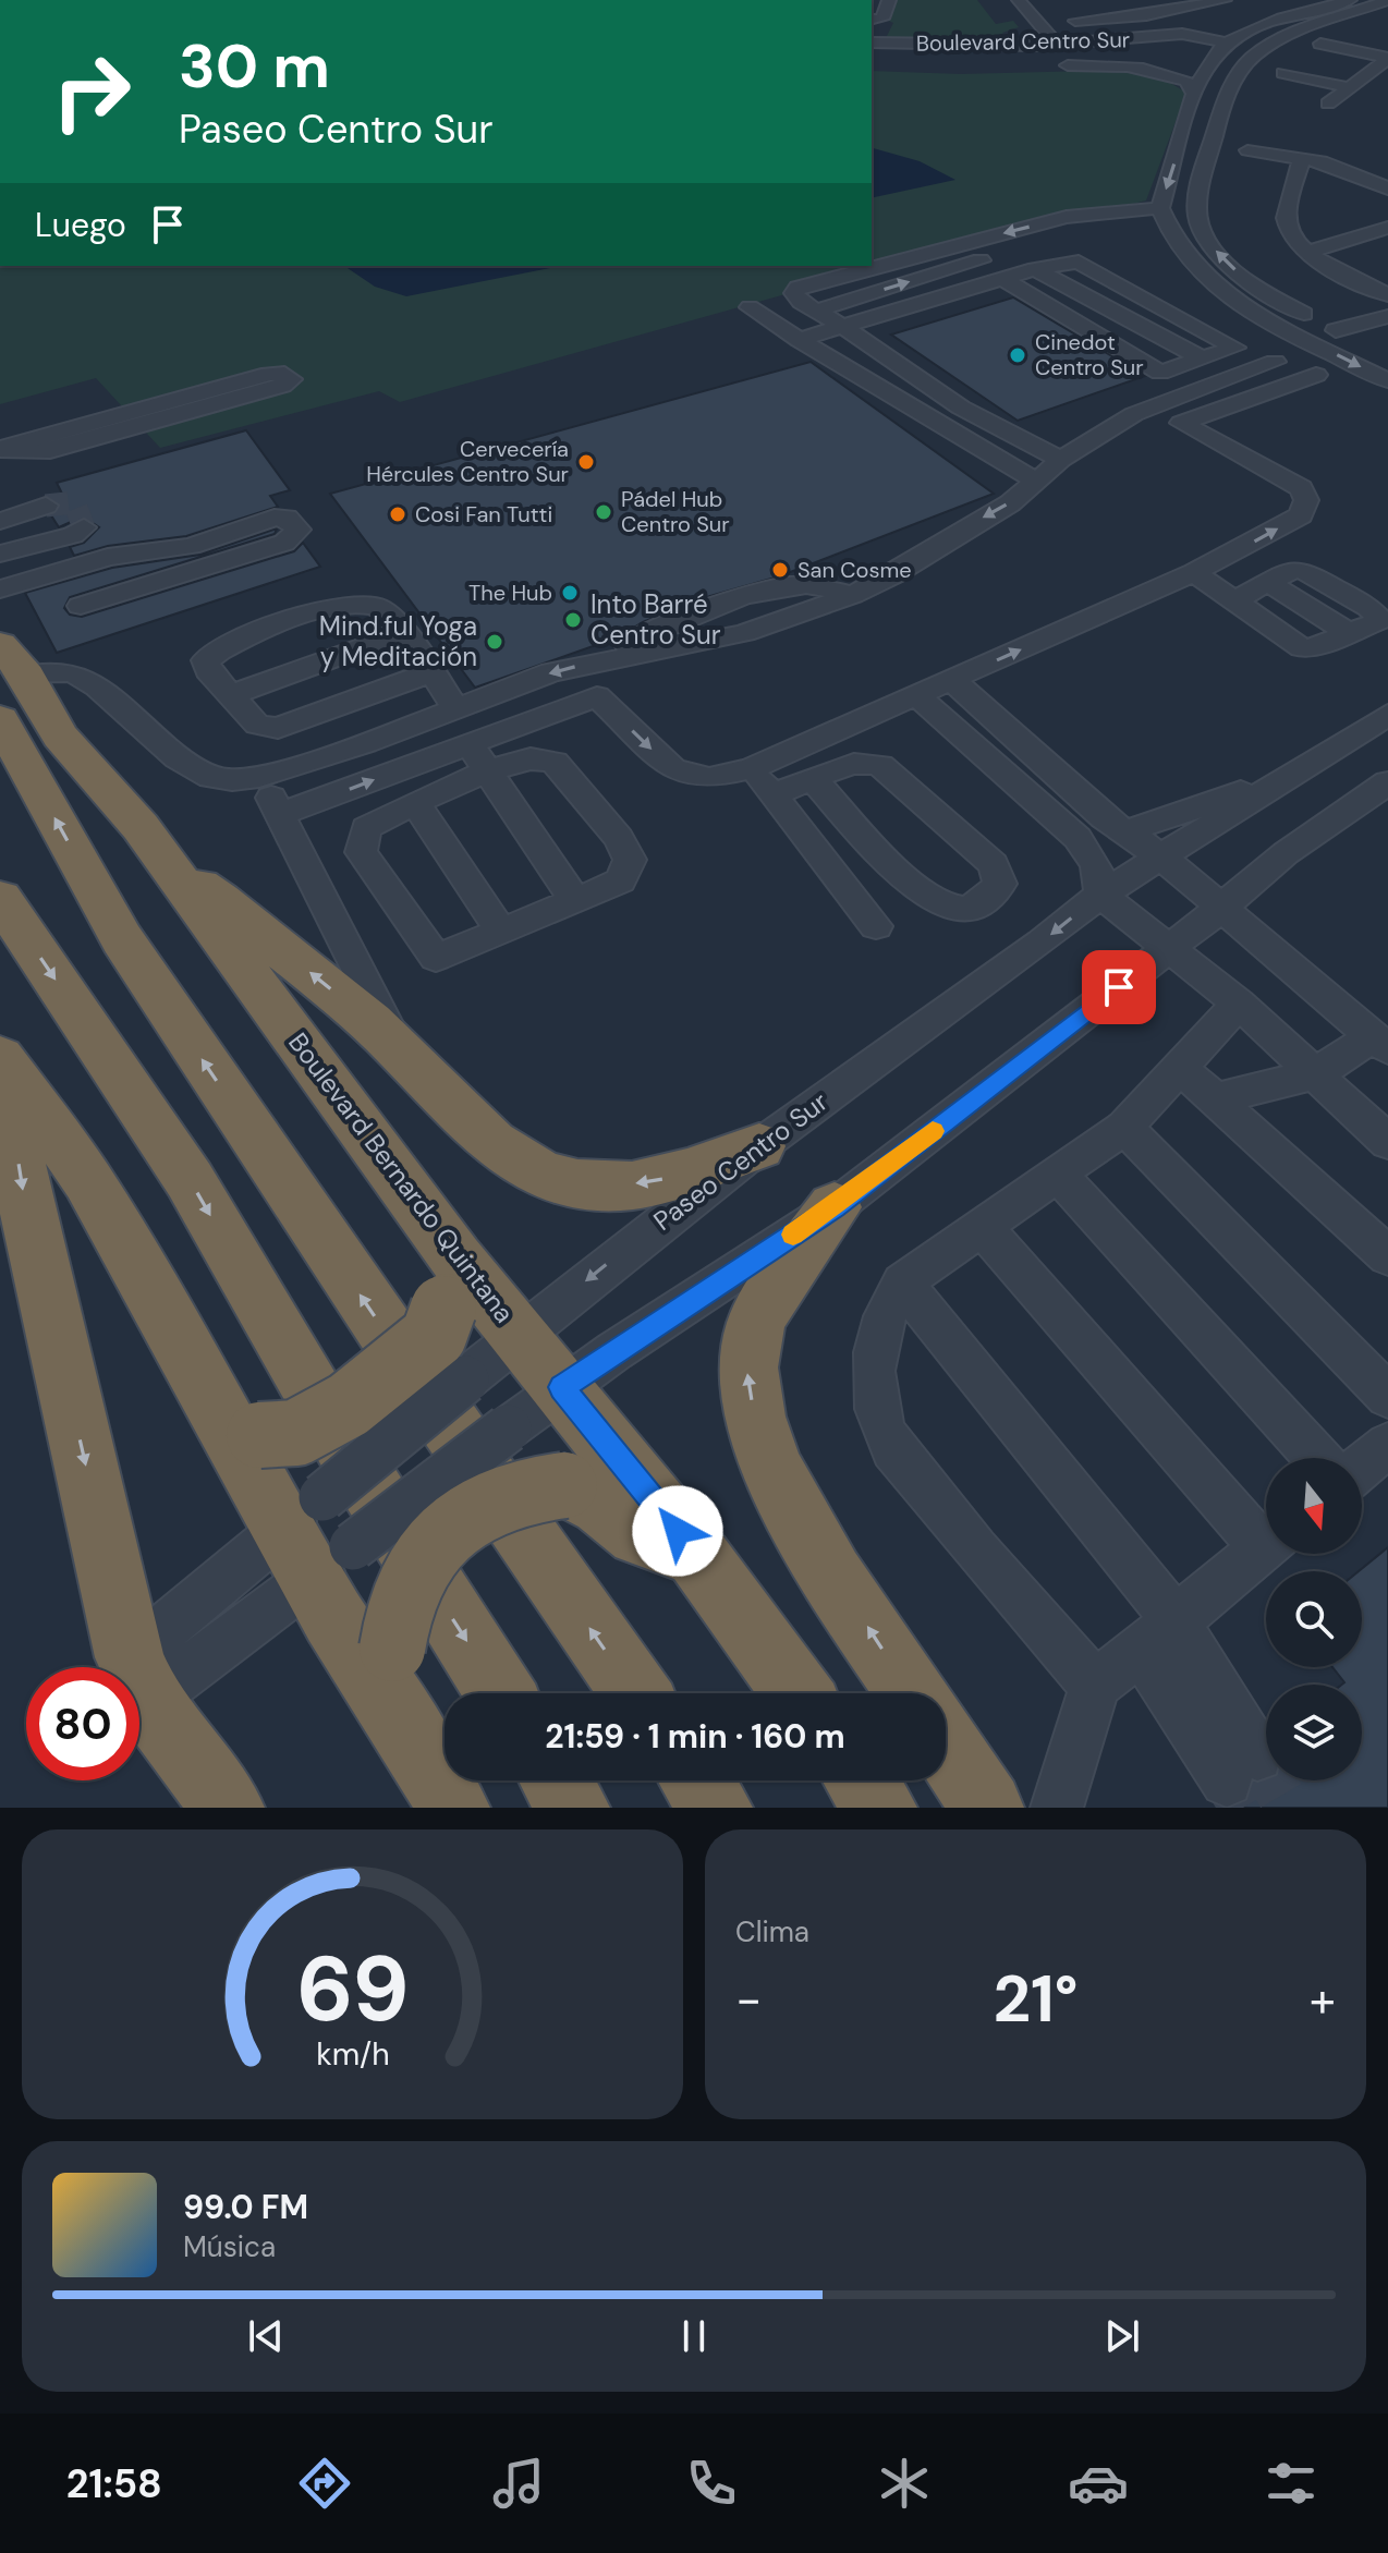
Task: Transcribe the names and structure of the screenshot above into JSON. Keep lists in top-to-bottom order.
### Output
{
  "streets": {
    "highway": ["Boulevard Bernardo Quintana"],
    "street": ["Boulevard Centro Sur", "Paseo Centro Sur"]
  },
  "crossings": [
    ["Paseo Centro Sur", "Boulevard Bernardo Quintana"]
  ],
  "places": [
    "Cinedot Centro Sur",
    "Cervecería Hércules Centro Sur",
    "Pádel Hub Centro Sur",
    "Cosi Fan Tutti",
    "San Cosme",
    "The Hub",
    "Into Barré Centro Sur",
    "Mind.ful Yoga y Meditación"
  ],
  "north": "bottom",
  "page": {
    "turn": ["30 m", "Paseo Centro Sur"],
    "then": "Luego",
    "limit": "80",
    "trip": "21:59 · 1 min · 160 m",
    "tile": "Clima",
    "heat": ["−", "21°", "+"],
    "song": ["99.0 FM", "Música"],
    "tabs": "21:58",
    "gauge": ["69", "km/h"]
  }
}
